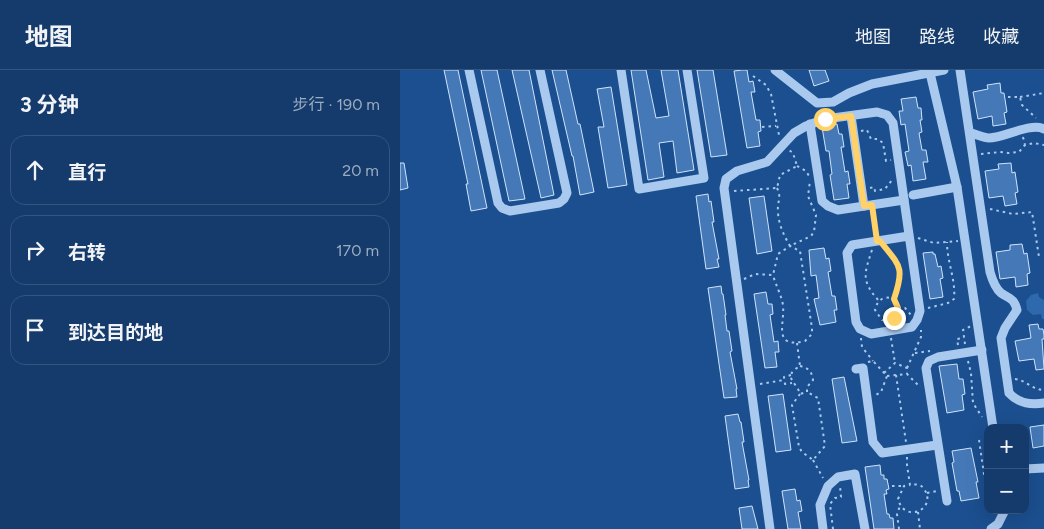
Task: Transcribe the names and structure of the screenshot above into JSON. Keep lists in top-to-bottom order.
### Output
{
  "page": {
    "header": "地图",
    "nav": ["地图", "路线", "收藏"],
    "heading": ["3 分钟", "步行 · 190 m"],
    "list": [
      ["直行", "20 m"],
      ["右转", "170 m"],
      "到达目的地"
    ],
    "map_buttons": ["+", "−"]
  }
}
